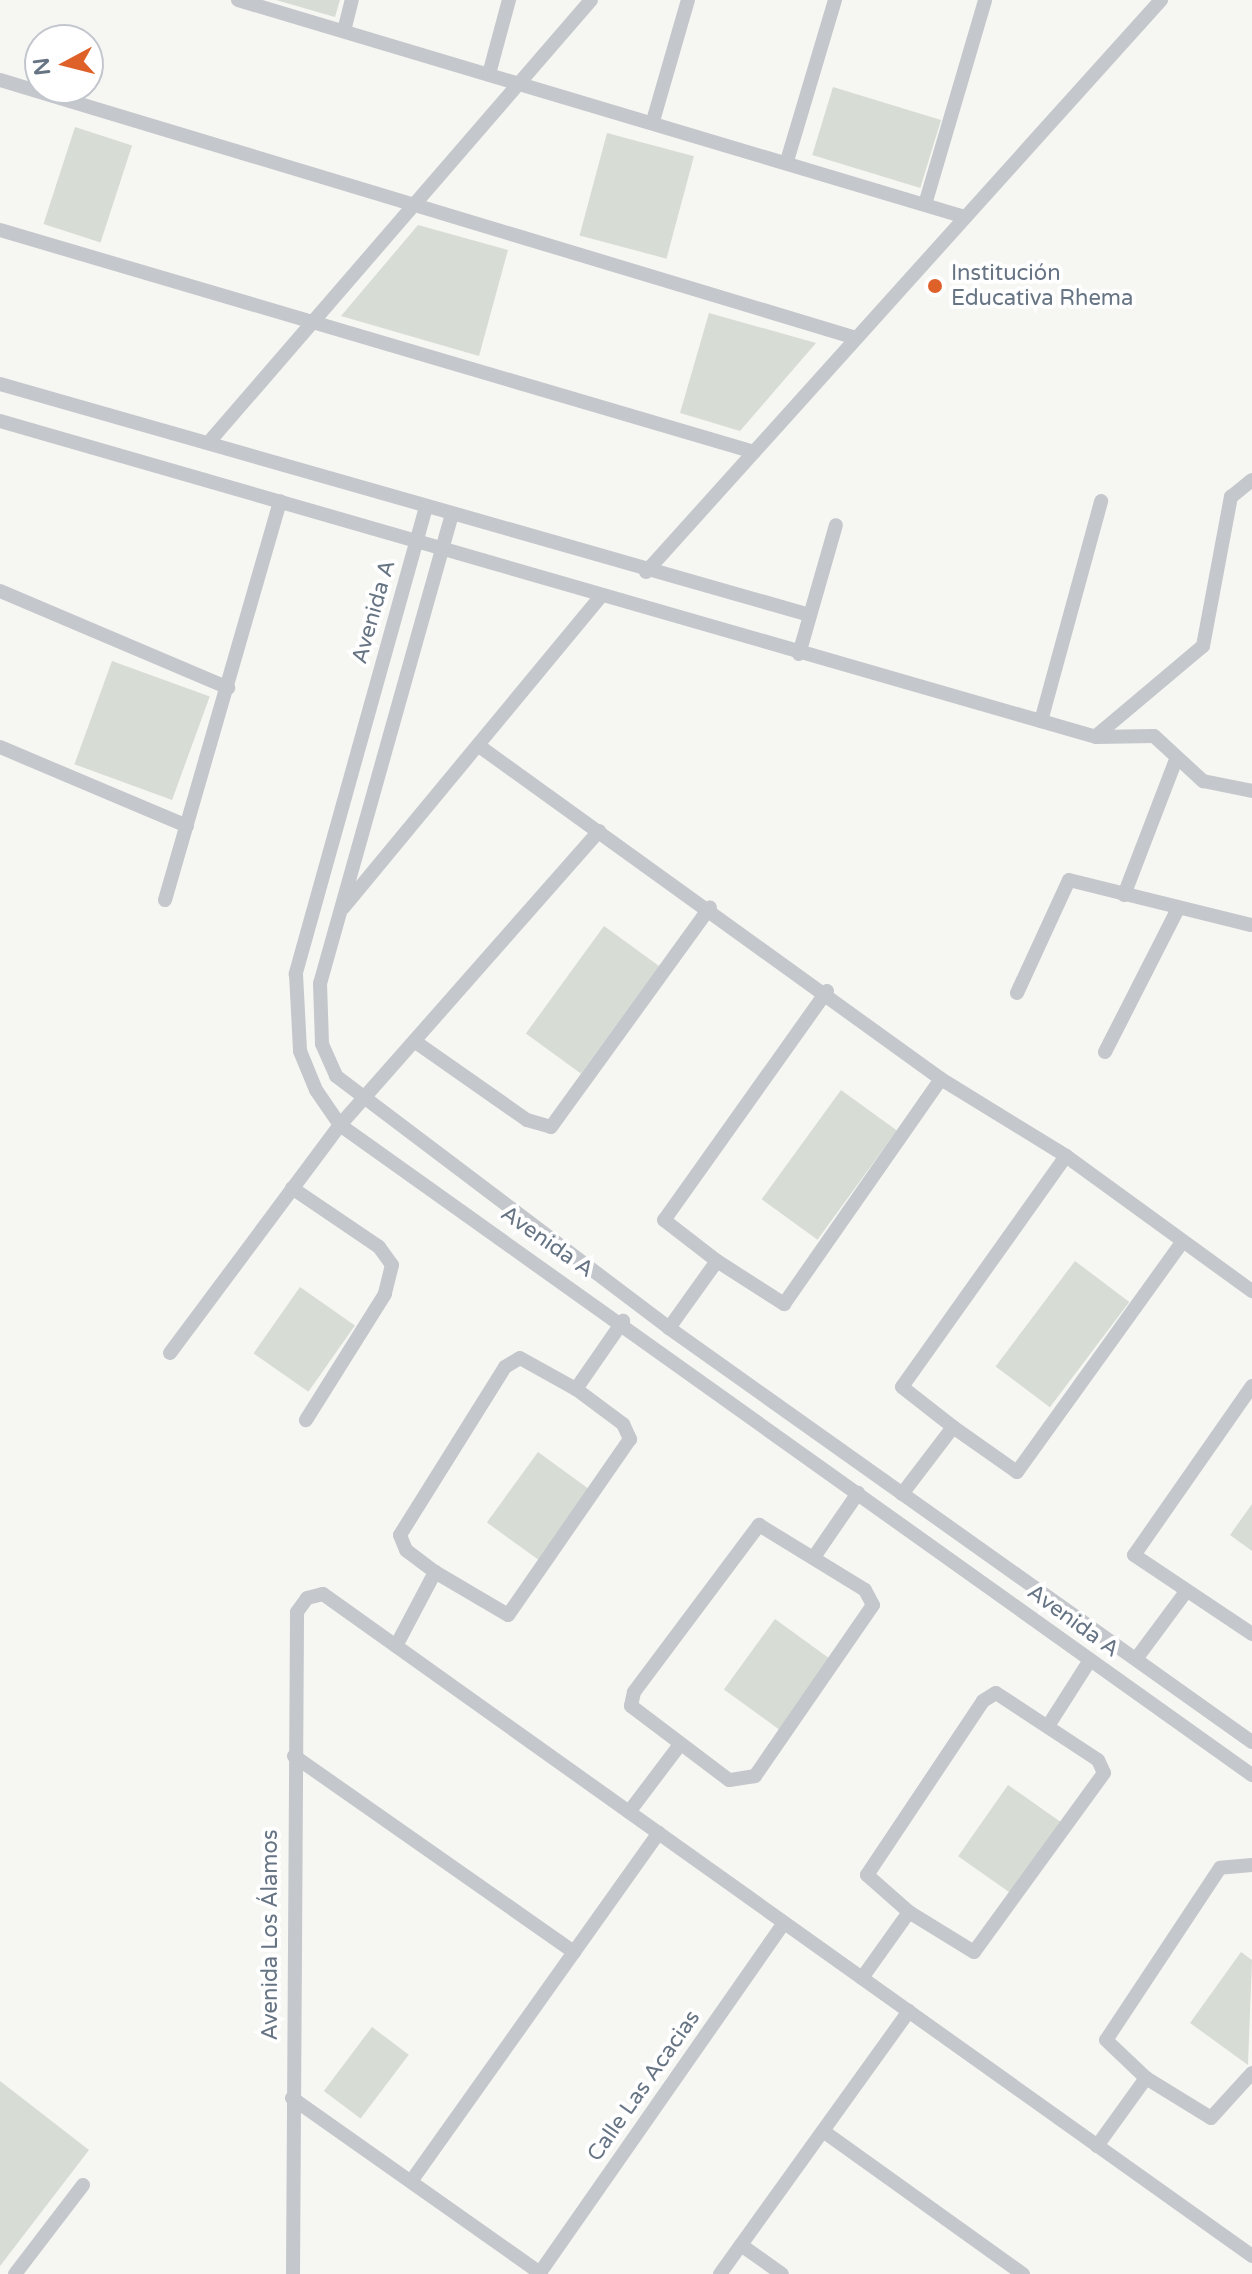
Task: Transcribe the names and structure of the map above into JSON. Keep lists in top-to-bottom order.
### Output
{
  "streets": {
    "street": ["Avenida A", "Avenida Los Álamos", "Calle Las Acacias"]
  },
  "places": ["Institución Educativa Rhema"],
  "north": "left"
}
